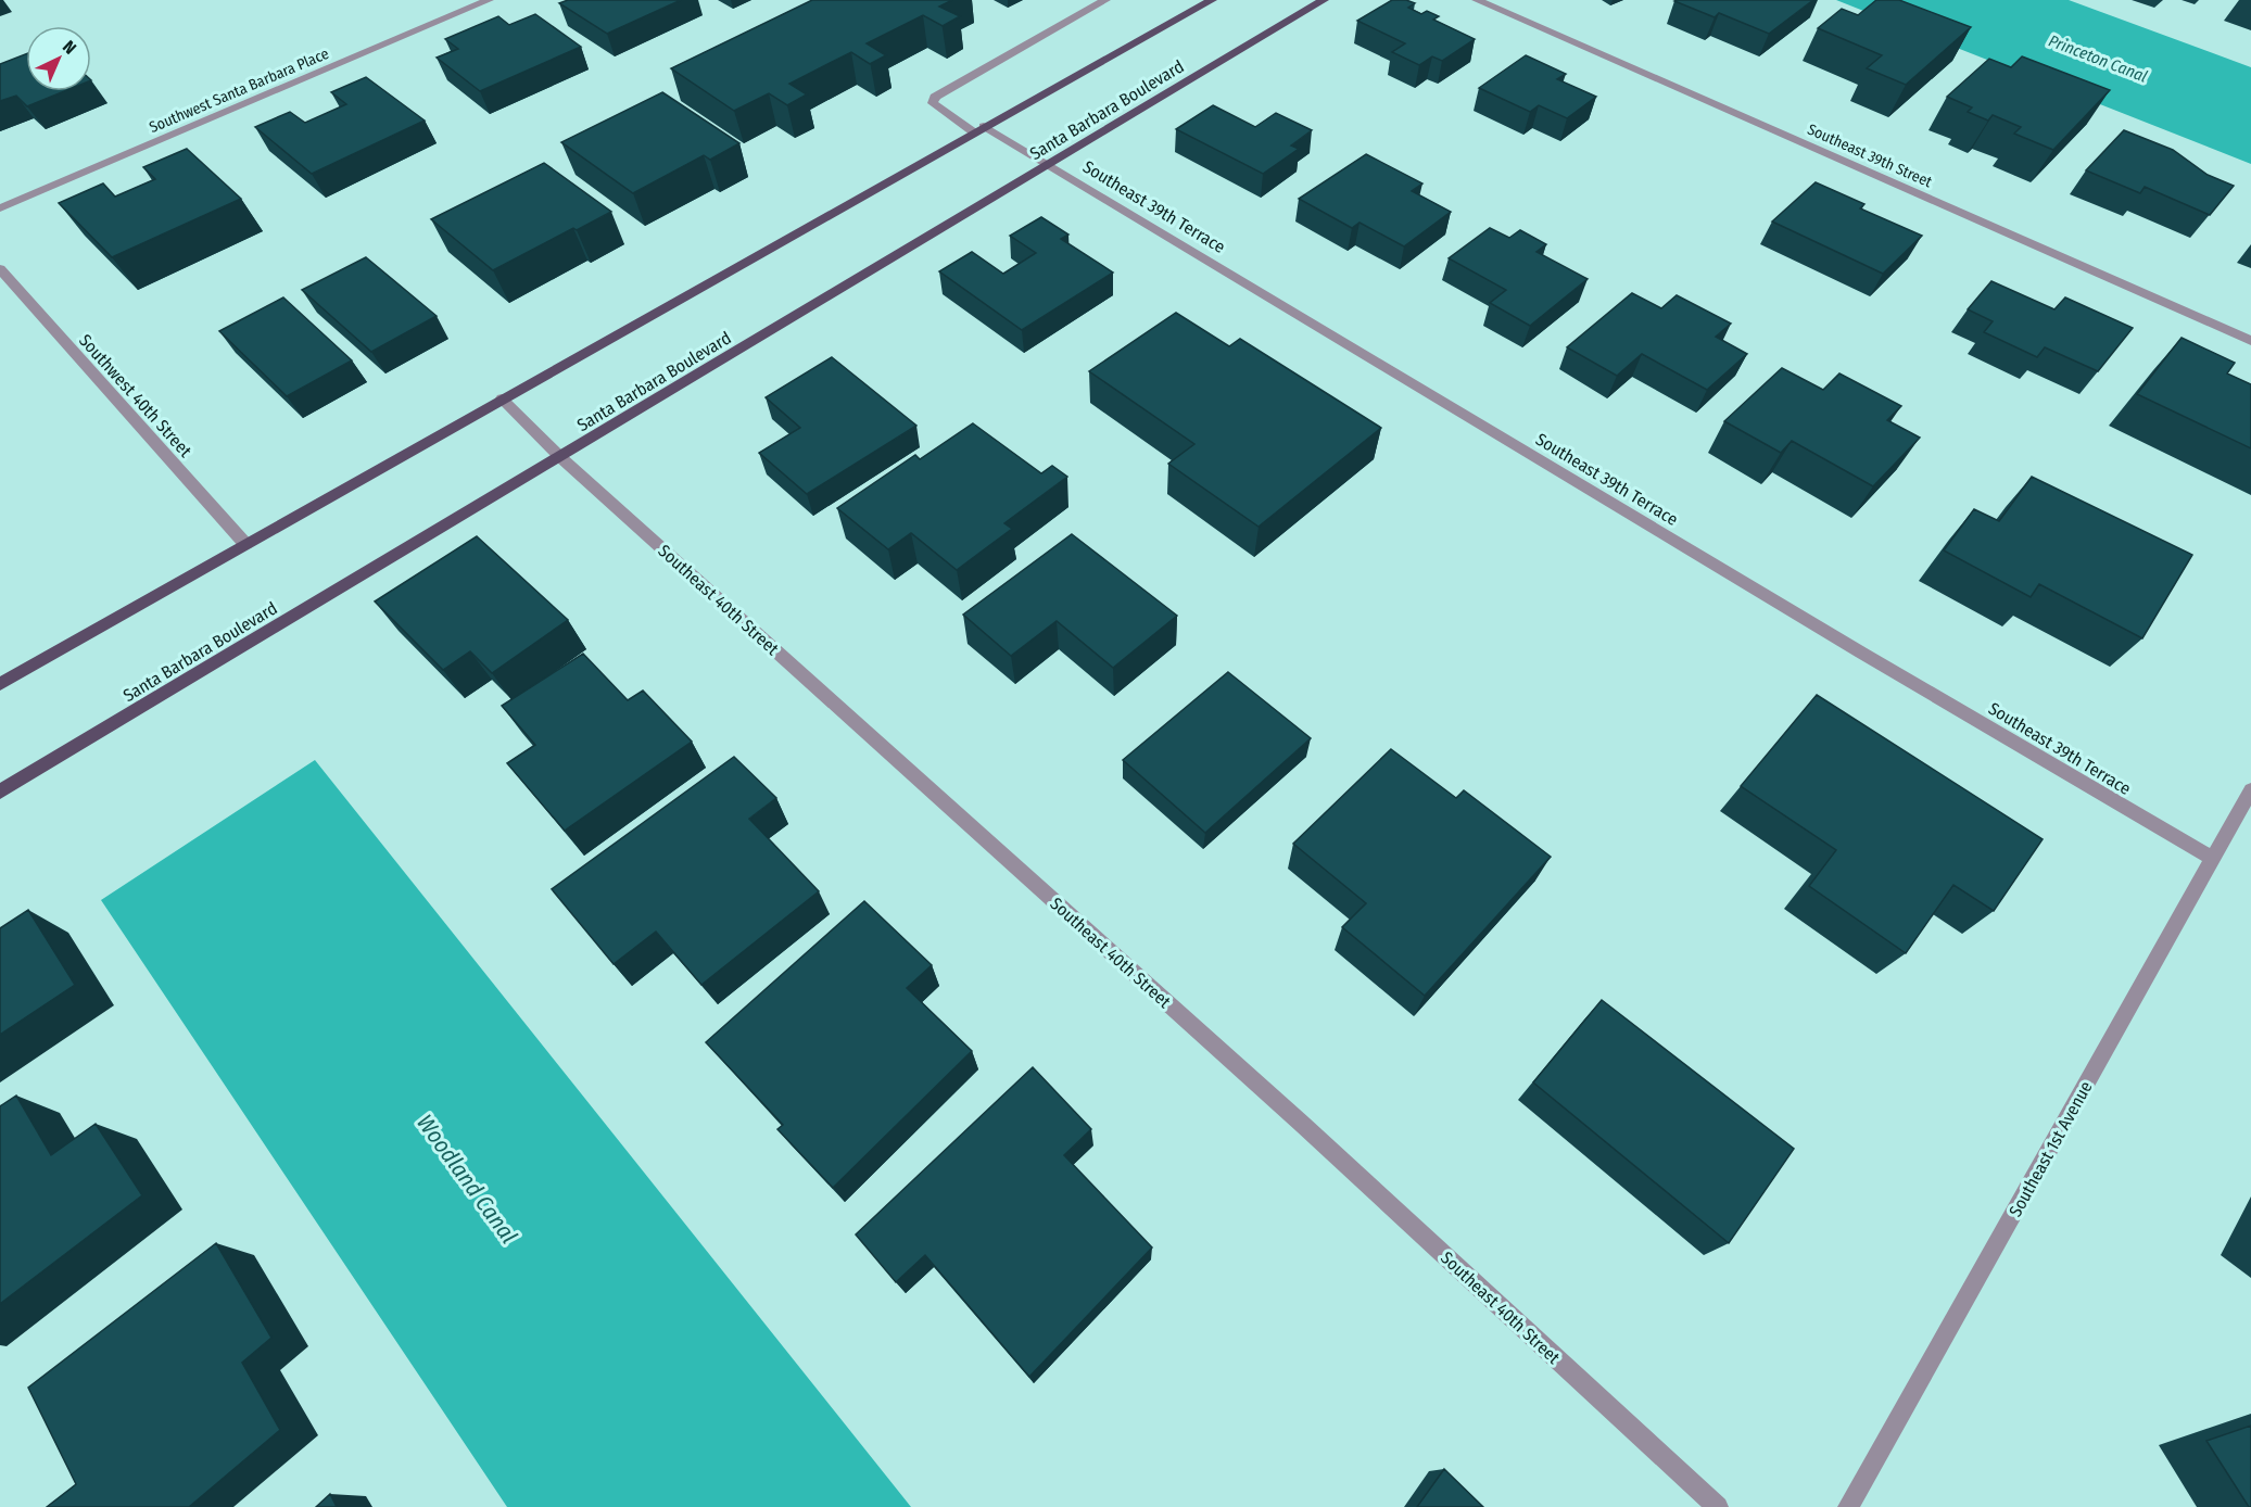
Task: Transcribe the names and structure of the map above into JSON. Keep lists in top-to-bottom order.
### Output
{
  "streets": {
    "main road": ["Santa Barbara Boulevard"],
    "street": [
      "Southwest Santa Barbara Place",
      "Southeast 39th Street",
      "Southeast 39th Terrace",
      "Southwest 40th Street",
      "Southeast 40th Street",
      "Southeast 1st Avenue"
    ]
  },
  "crossings": [
    ["Santa Barbara Boulevard", "Southeast 39th Terrace"],
    ["Santa Barbara Boulevard", "Southeast 40th Street"],
    ["Southeast 39th Terrace", "Southeast 1st Avenue"]
  ],
  "water": ["Princeton Canal", "Woodland Canal"],
  "north": "top right"
}
